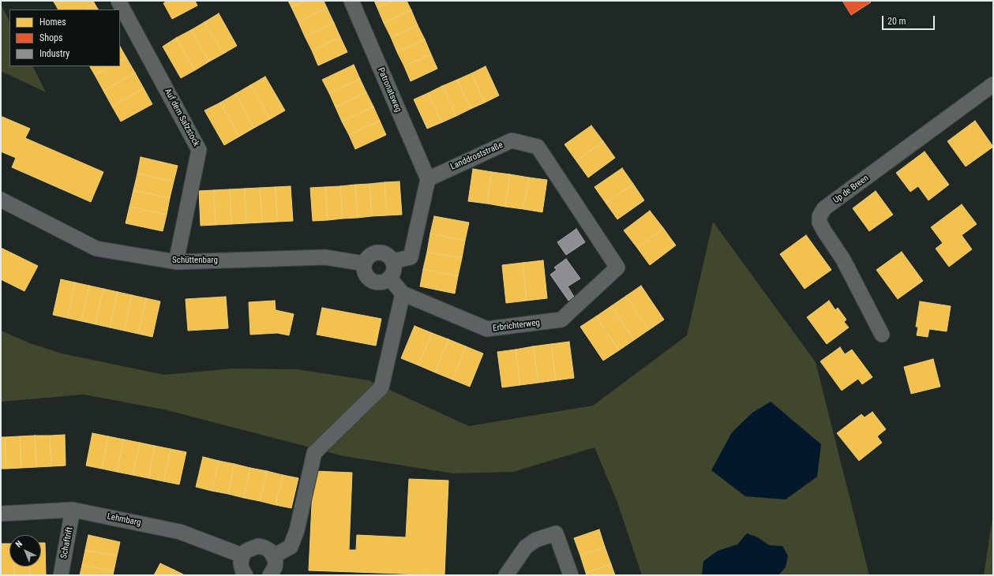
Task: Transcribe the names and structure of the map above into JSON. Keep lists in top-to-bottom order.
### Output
{
  "streets": {
    "street": [
      "Patronatsweg",
      "Auf dem Salzstock",
      "Landdroststraße",
      "Up de Breen",
      "Schüttenbarg",
      "Erbrichterweg",
      "Lehmbarg",
      "Schaftrift"
    ]
  },
  "crossings": [
    ["Patronatsweg", "Landdroststraße"],
    ["Auf dem Salzstock", "Schüttenbarg"],
    ["Landdroststraße", "Erbrichterweg"],
    ["Schüttenbarg", "Erbrichterweg"],
    ["Lehmbarg", "Schaftrift"]
  ],
  "legend": ["Homes", "Shops", "Industry"],
  "scale_bar": "20 m",
  "north": "top left"
}
